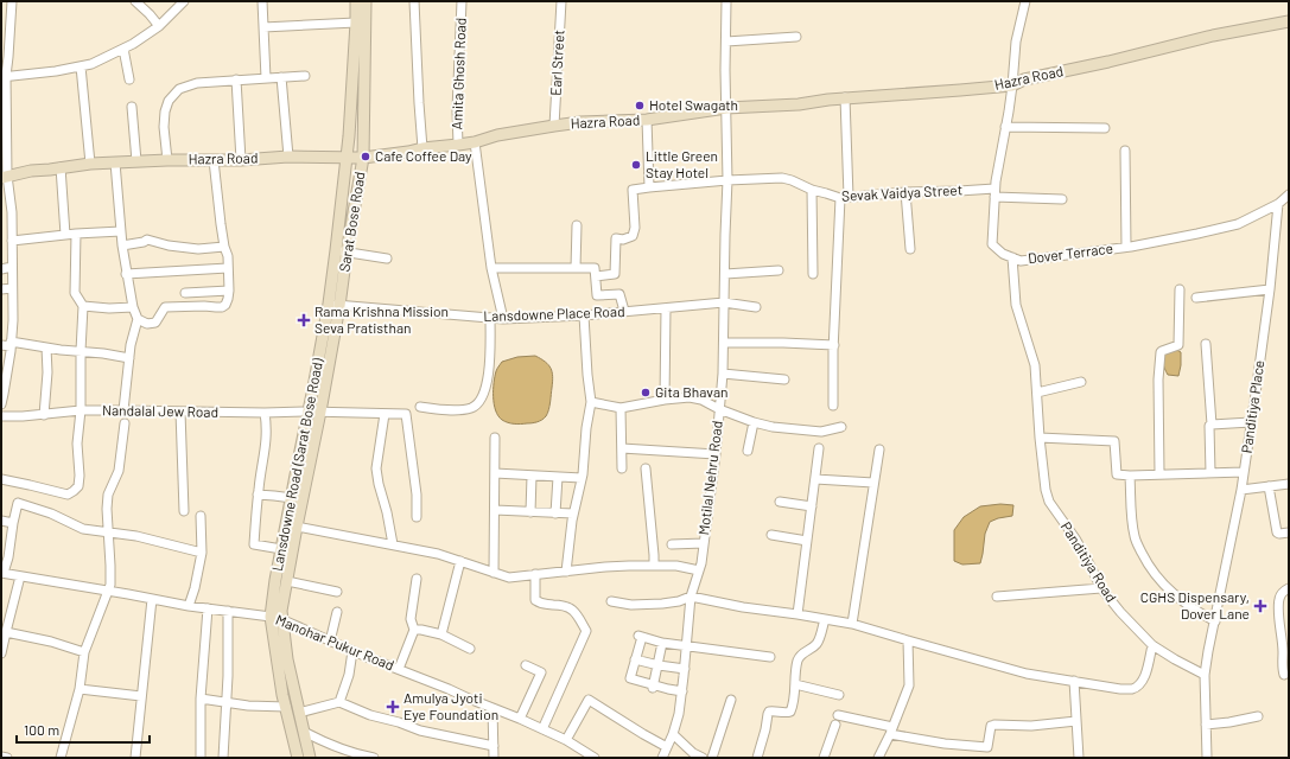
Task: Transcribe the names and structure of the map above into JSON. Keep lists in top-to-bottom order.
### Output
{
  "streets": {
    "main road": ["Hazra Road", "Sarat Bose Road", "Lansdowne Road (Sarat Bose Road)"],
    "street": [
      "Earl Street",
      "Amita Ghosh Road",
      "Sevak Vaidya Street",
      "Dover Terrace",
      "Lansdowne Place Road",
      "Panditiya Place",
      "Nandalal Jew Road",
      "Motilal Nehru Road",
      "Panditiya Road",
      "Manohar Pukur Road"
    ]
  },
  "crossings": [
    ["Earl Street", "Hazra Road"],
    ["Amita Ghosh Road", "Hazra Road"],
    ["Hazra Road", "Sarat Bose Road"],
    ["Hazra Road", "Dover Terrace"],
    ["Hazra Road", "Lansdowne Road (Sarat Bose Road)"],
    ["Hazra Road", "Motilal Nehru Road"],
    ["Sevak Vaidya Street", "Dover Terrace"],
    ["Sevak Vaidya Street", "Motilal Nehru Road"],
    ["Sarat Bose Road", "Lansdowne Place Road"],
    ["Sarat Bose Road", "Nandalal Jew Road"],
    ["Sarat Bose Road", "Lansdowne Road (Sarat Bose Road)"],
    ["Dover Terrace", "Panditiya Place"],
    ["Dover Terrace", "Panditiya Road"],
    ["Lansdowne Place Road", "Lansdowne Road (Sarat Bose Road)"],
    ["Lansdowne Place Road", "Motilal Nehru Road"],
    ["Panditiya Place", "Panditiya Road"],
    ["Nandalal Jew Road", "Lansdowne Road (Sarat Bose Road)"],
    ["Lansdowne Road (Sarat Bose Road)", "Manohar Pukur Road"]
  ],
  "places": {
    "other": [
      "Hotel Swagath",
      "Cafe Coffee Day",
      "Little Green Stay Hotel",
      "Gita Bhavan"
    ],
    "health": ["Rama Krishna Mission Seva Pratisthan", "CGHS Dispensary, Dover Lane", "Amulya Jyoti Eye Foundation"]
  },
  "scale_bar": "100 m"
}
